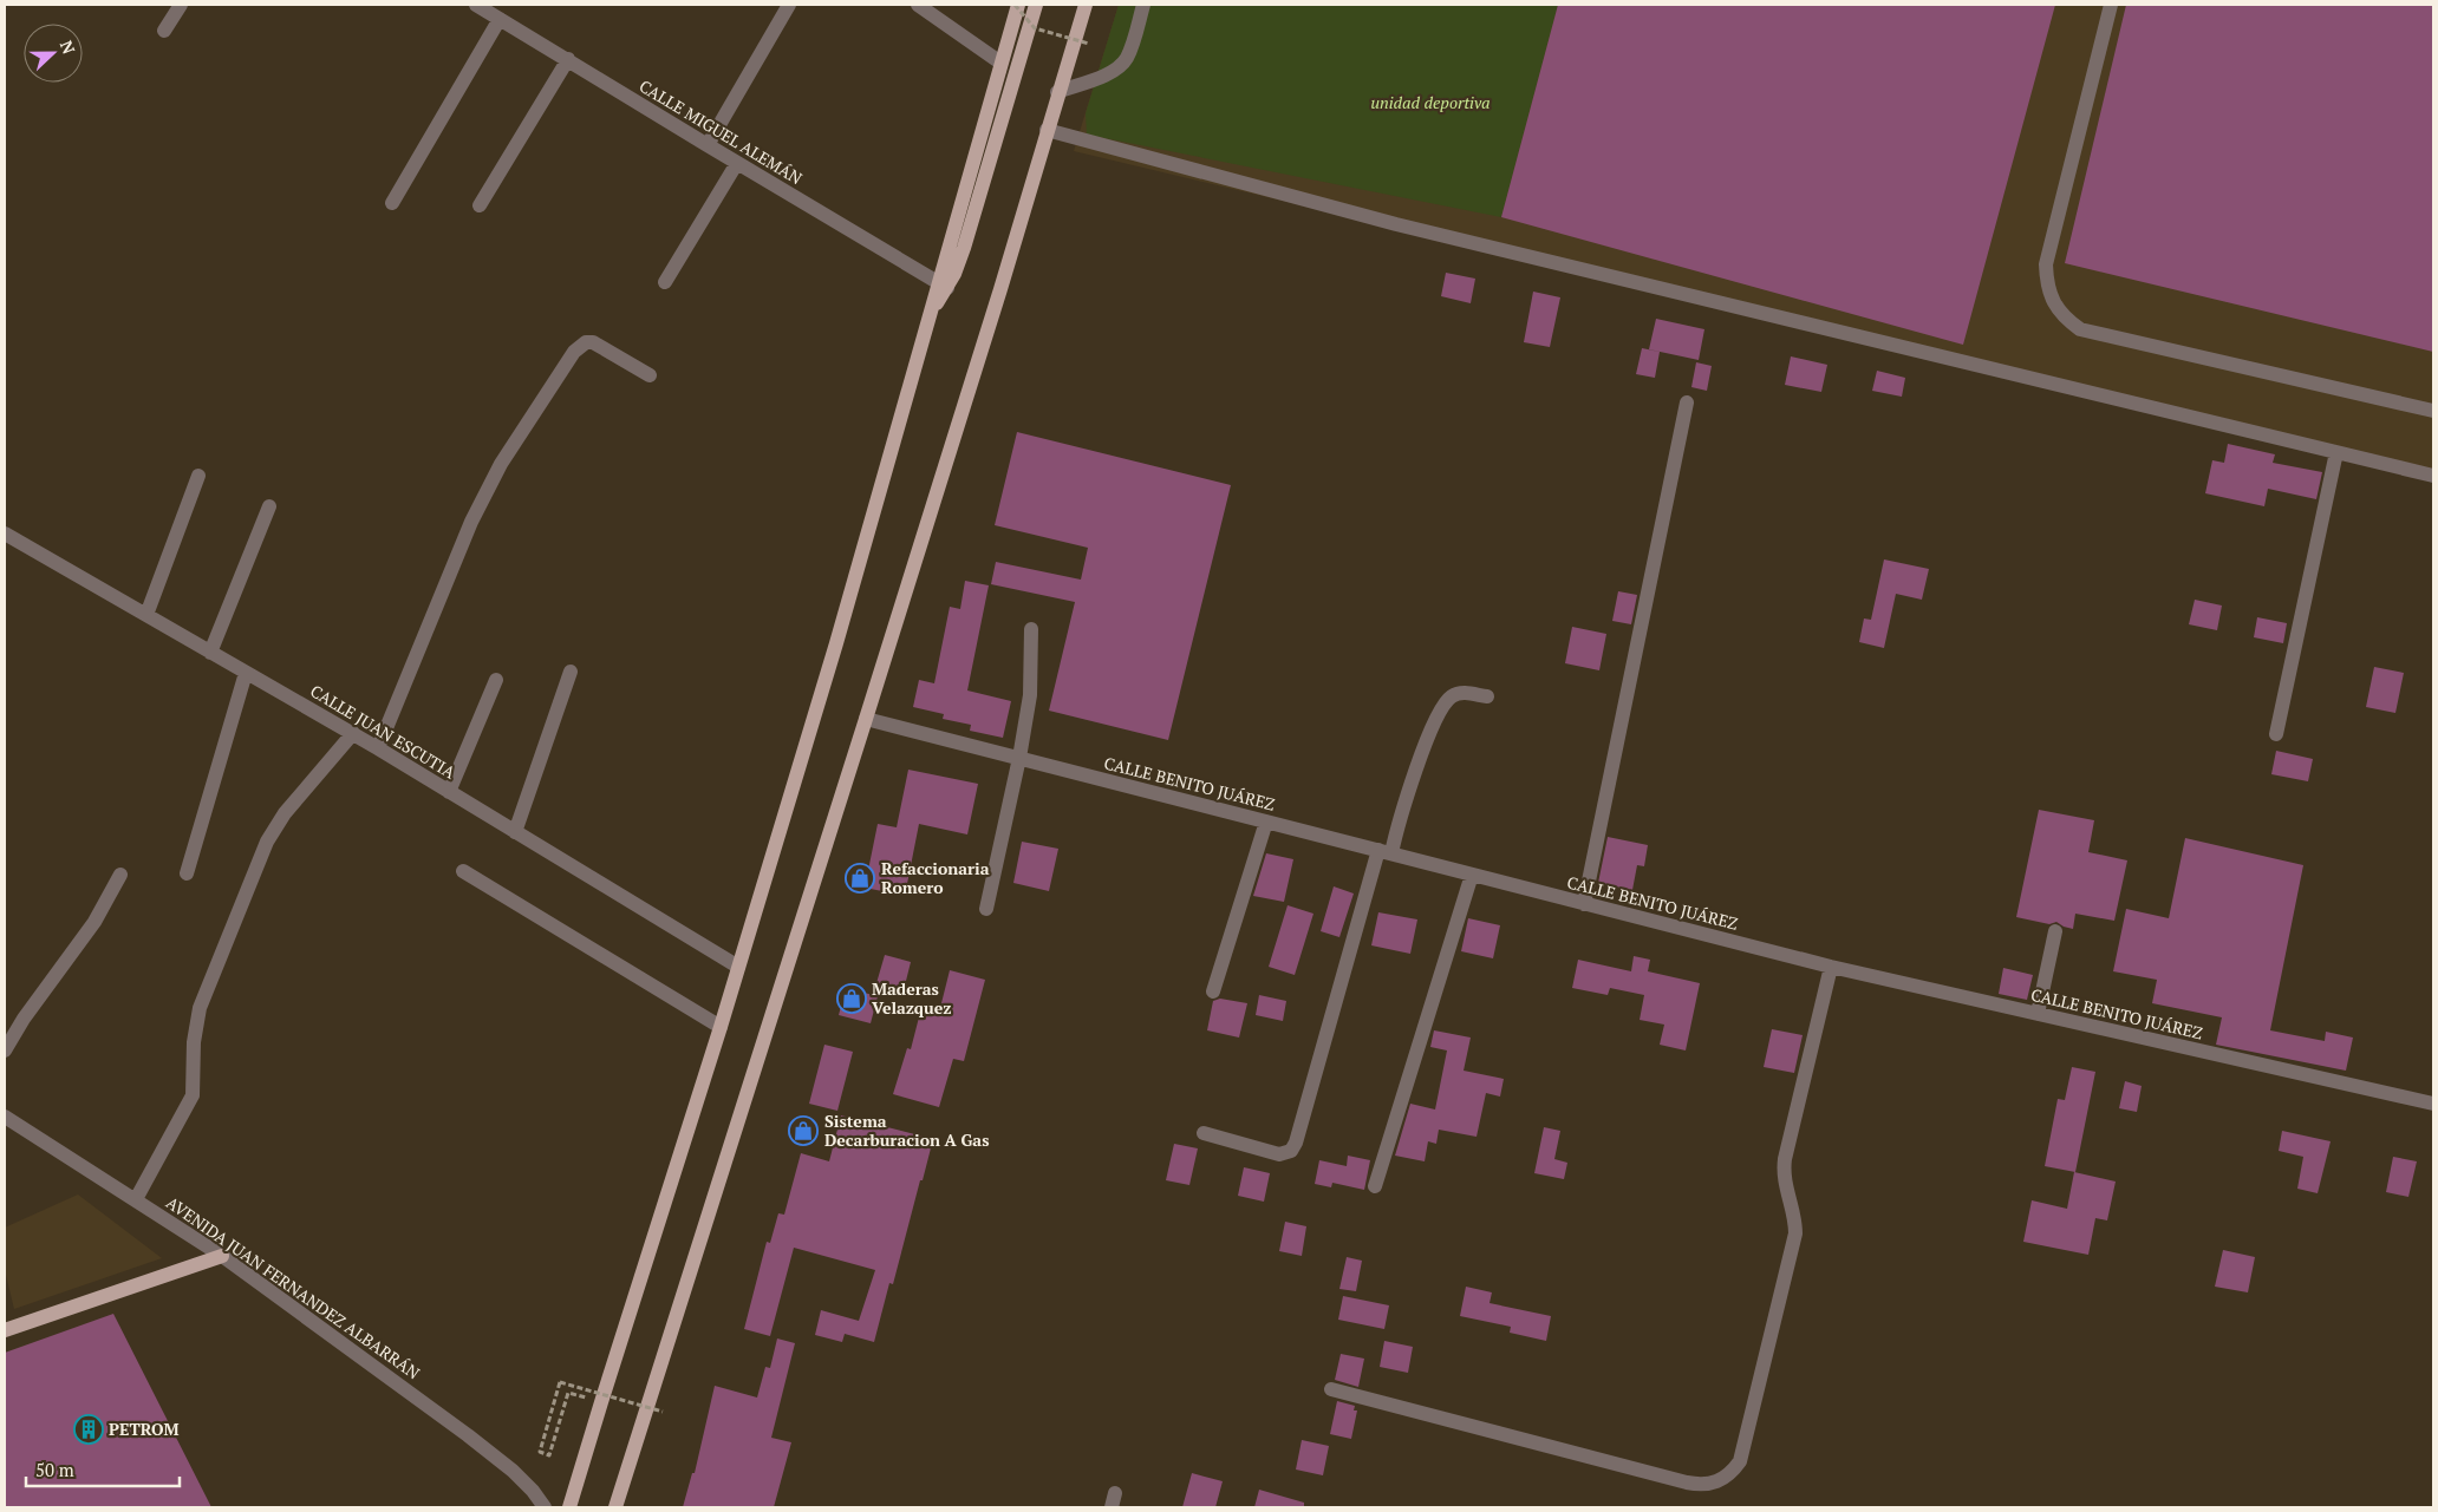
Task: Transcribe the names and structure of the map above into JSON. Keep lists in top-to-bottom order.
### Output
{
  "streets": {
    "street": [
      "CALLE MIGUEL ALEMÁN",
      "CALLE JUAN ESCUTIA",
      "CALLE BENITO JUÁREZ",
      "AVENIDA JUAN FERNANDEZ ALBARRÁN"
    ]
  },
  "parks": ["unidad deportiva"],
  "places": {
    "shop": ["Refaccionaria Romero", "Maderas Velazquez", "Sistema Decarburacion A Gas"],
    "building": ["PETROM"]
  },
  "scale_bar": "50 m",
  "north": "right"
}
